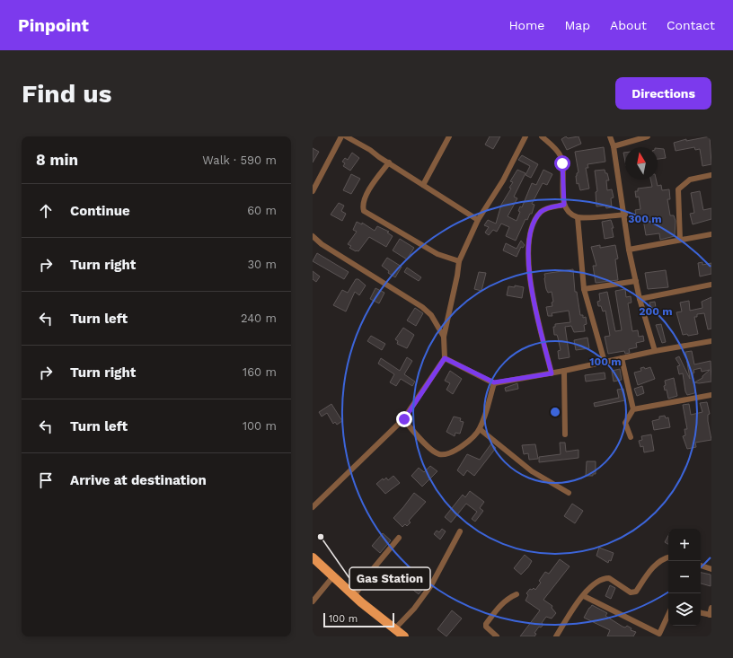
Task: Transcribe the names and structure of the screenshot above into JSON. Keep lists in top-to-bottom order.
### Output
{
  "places": ["Gas Station"],
  "scale_bar": "100 m",
  "north": "top",
  "page": {
    "header": "Pinpoint",
    "nav": [
      "Home",
      "Map",
      "About",
      "Contact"
    ],
    "buttons": "Directions",
    "title": "Find us",
    "heading": ["8 min", "Walk · 590 m"],
    "list": [
      ["Continue", "60 m"],
      ["Turn right", "30 m"],
      ["Turn left", "240 m"],
      ["Turn right", "160 m"],
      ["Turn left", "100 m"],
      "Arrive at destination"
    ],
    "map_buttons": ["+", "−"],
    "scale": "100 m"
  },
  "rings": ["300 m", "200 m", "100 m"]
}
